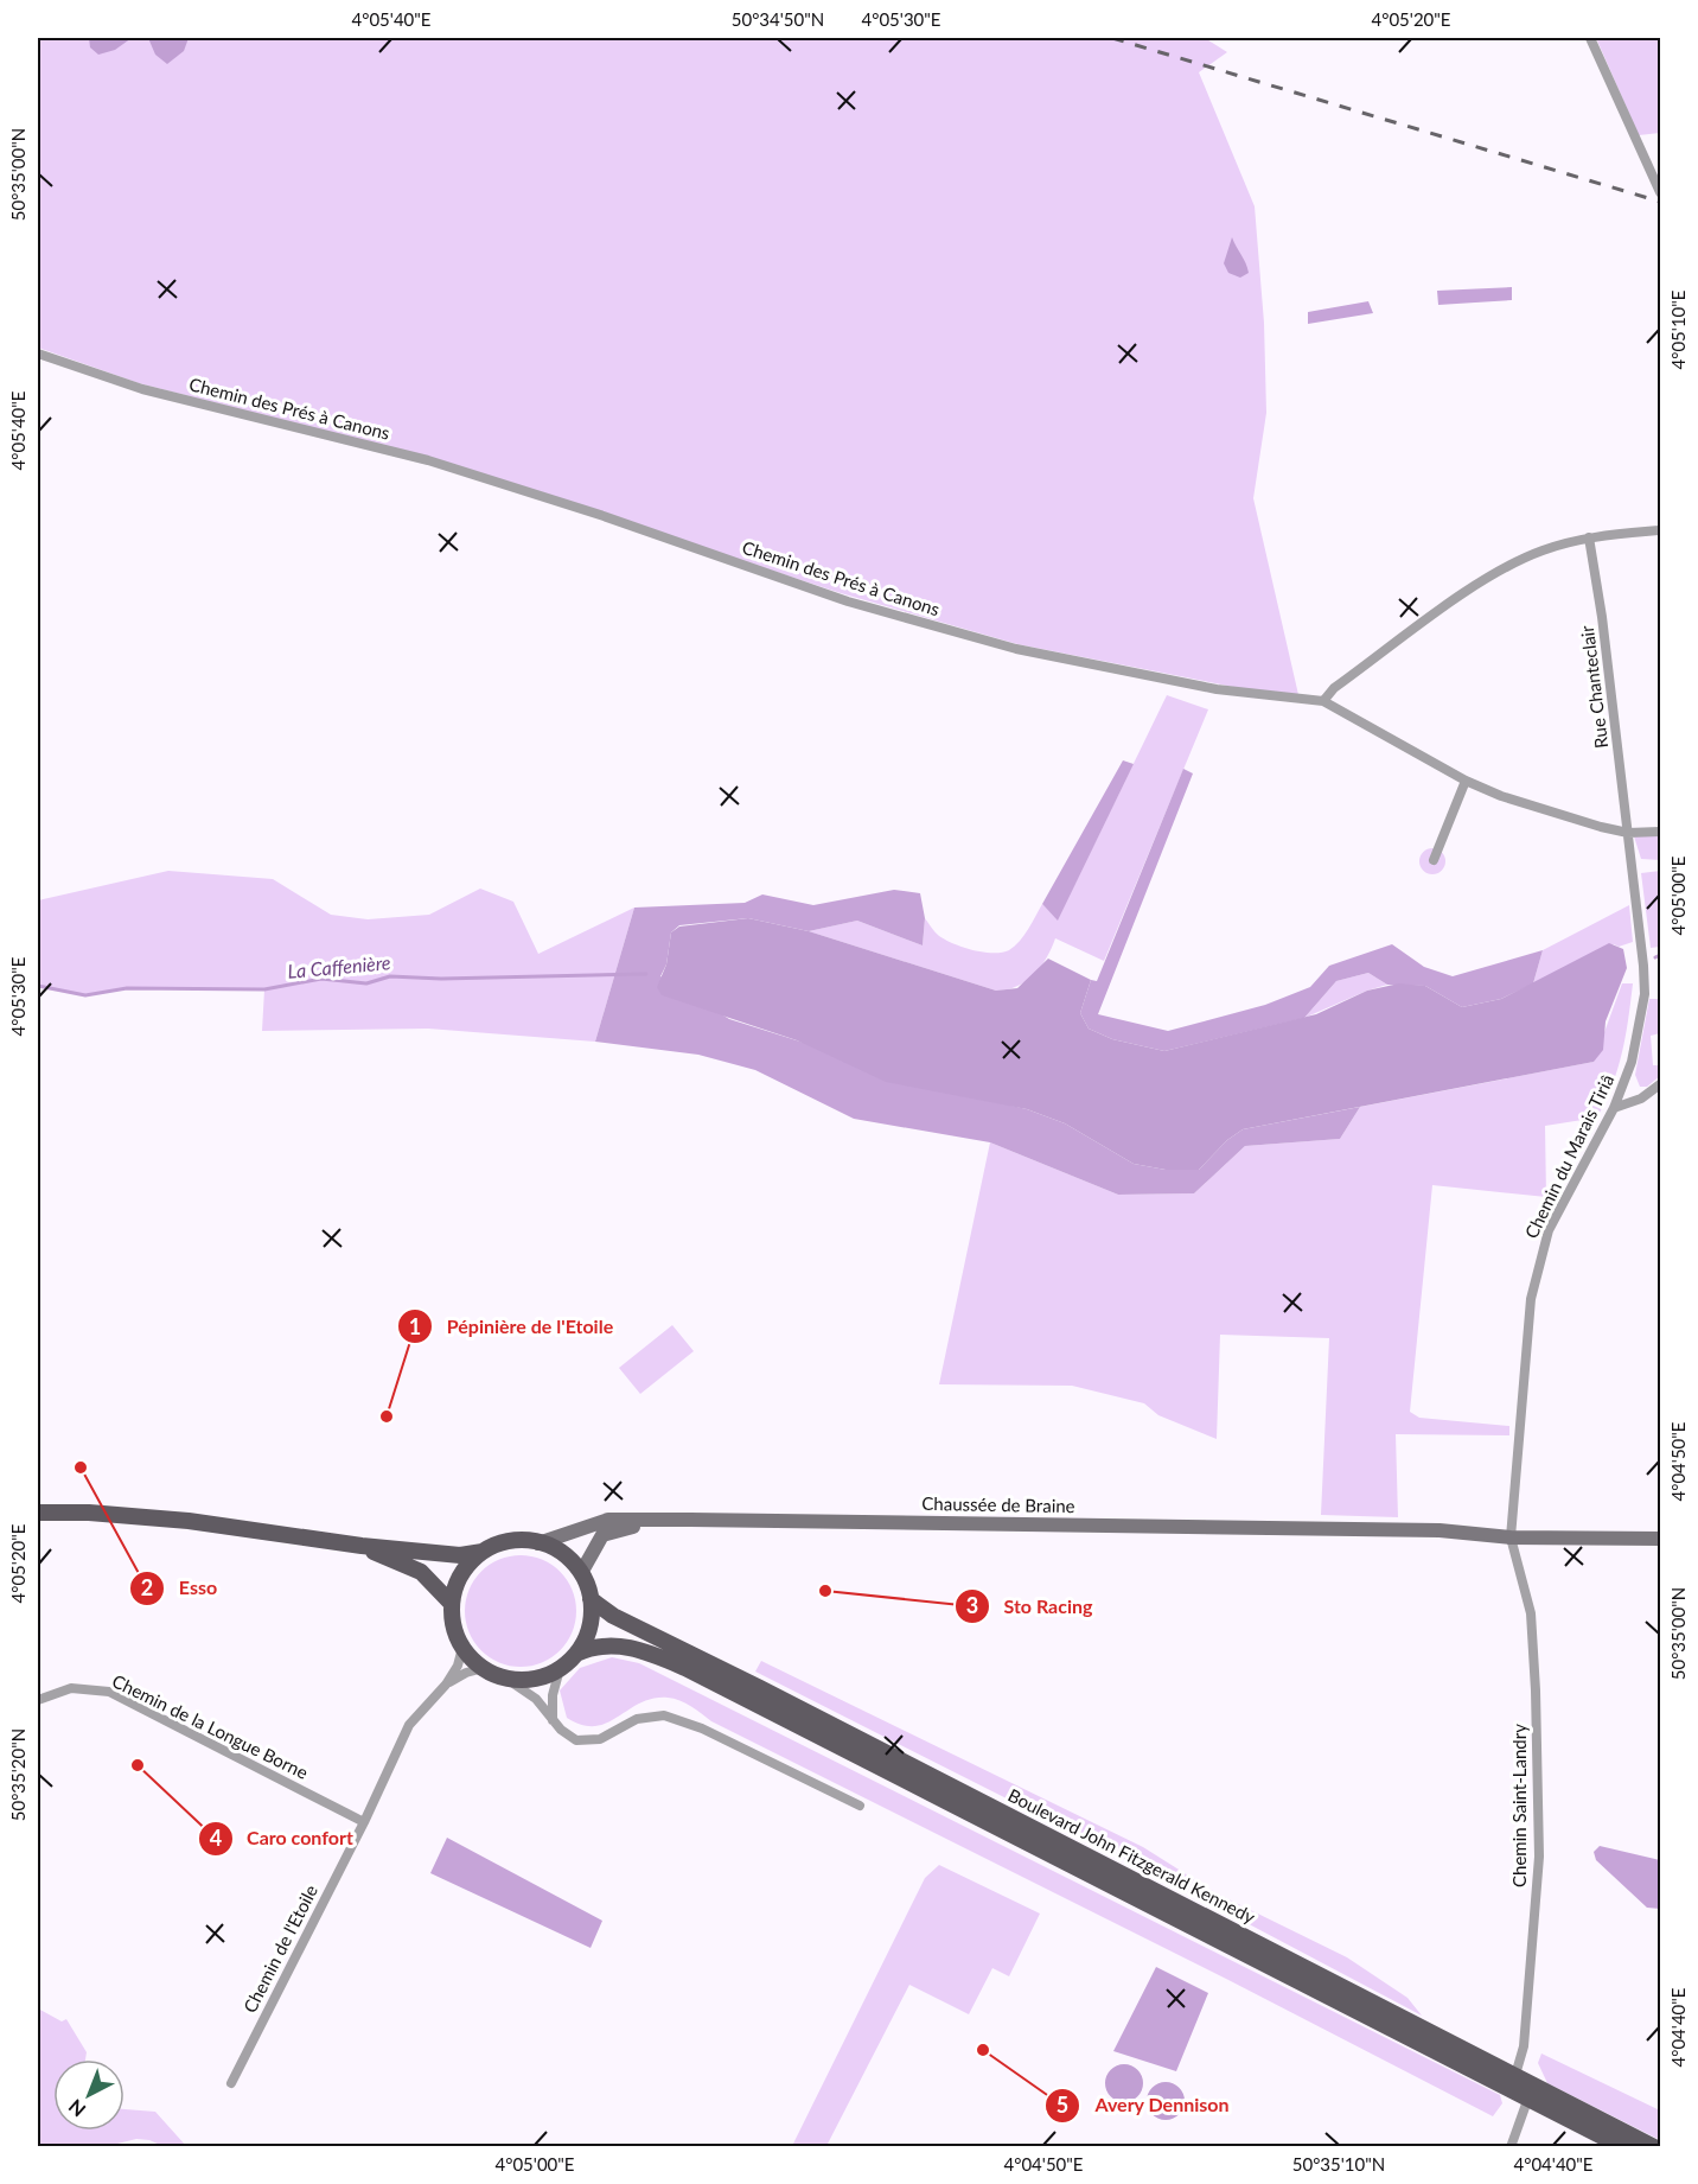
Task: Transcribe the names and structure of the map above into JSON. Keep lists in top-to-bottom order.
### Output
{
  "streets": {
    "main road": ["Boulevard John Fitzgerald Kennedy"],
    "street": [
      "Chemin des Prés à Canons",
      "Rue Chanteclair",
      "Chemin du Marais Tiriâ",
      "Chaussée de Braine",
      "Chemin de la Longue Borne",
      "Chemin Saint-Landry",
      "Chemin de l'Etoile"
    ]
  },
  "crossings": [
    ["Chemin des Prés à Canons", "Rue Chanteclair"],
    ["Chemin des Prés à Canons", "Chemin du Marais Tiriâ"],
    ["Rue Chanteclair", "Chemin du Marais Tiriâ"],
    ["Chemin du Marais Tiriâ", "Chaussée de Braine"],
    ["Chemin du Marais Tiriâ", "Chemin Saint-Landry"],
    ["Chaussée de Braine", "Chemin Saint-Landry"],
    ["Chaussée de Braine", "Boulevard John Fitzgerald Kennedy"],
    ["Chaussée de Braine", "Chemin de l'Etoile"],
    ["Chemin de la Longue Borne", "Chemin de l'Etoile"],
    ["Chemin Saint-Landry", "Boulevard John Fitzgerald Kennedy"],
    ["Boulevard John Fitzgerald Kennedy", "Chemin de l'Etoile"]
  ],
  "water": ["La Caffenière"],
  "places": [
    "Pépinière de l'Etoile",
    "Esso",
    "Sto Racing",
    "Caro confort",
    "Avery Dennison"
  ],
  "north": "bottom left",
  "coordinates": [
    "4°05'40\"E",
    "50°34'50\"N",
    "4°05'30\"E",
    "4°05'20\"E",
    "50°35'00\"N",
    "4°05'10\"E",
    "4°05'00\"E",
    "4°04'50\"E",
    "50°35'20\"N",
    "4°04'40\"E",
    "50°35'10\"N"
  ]
}
